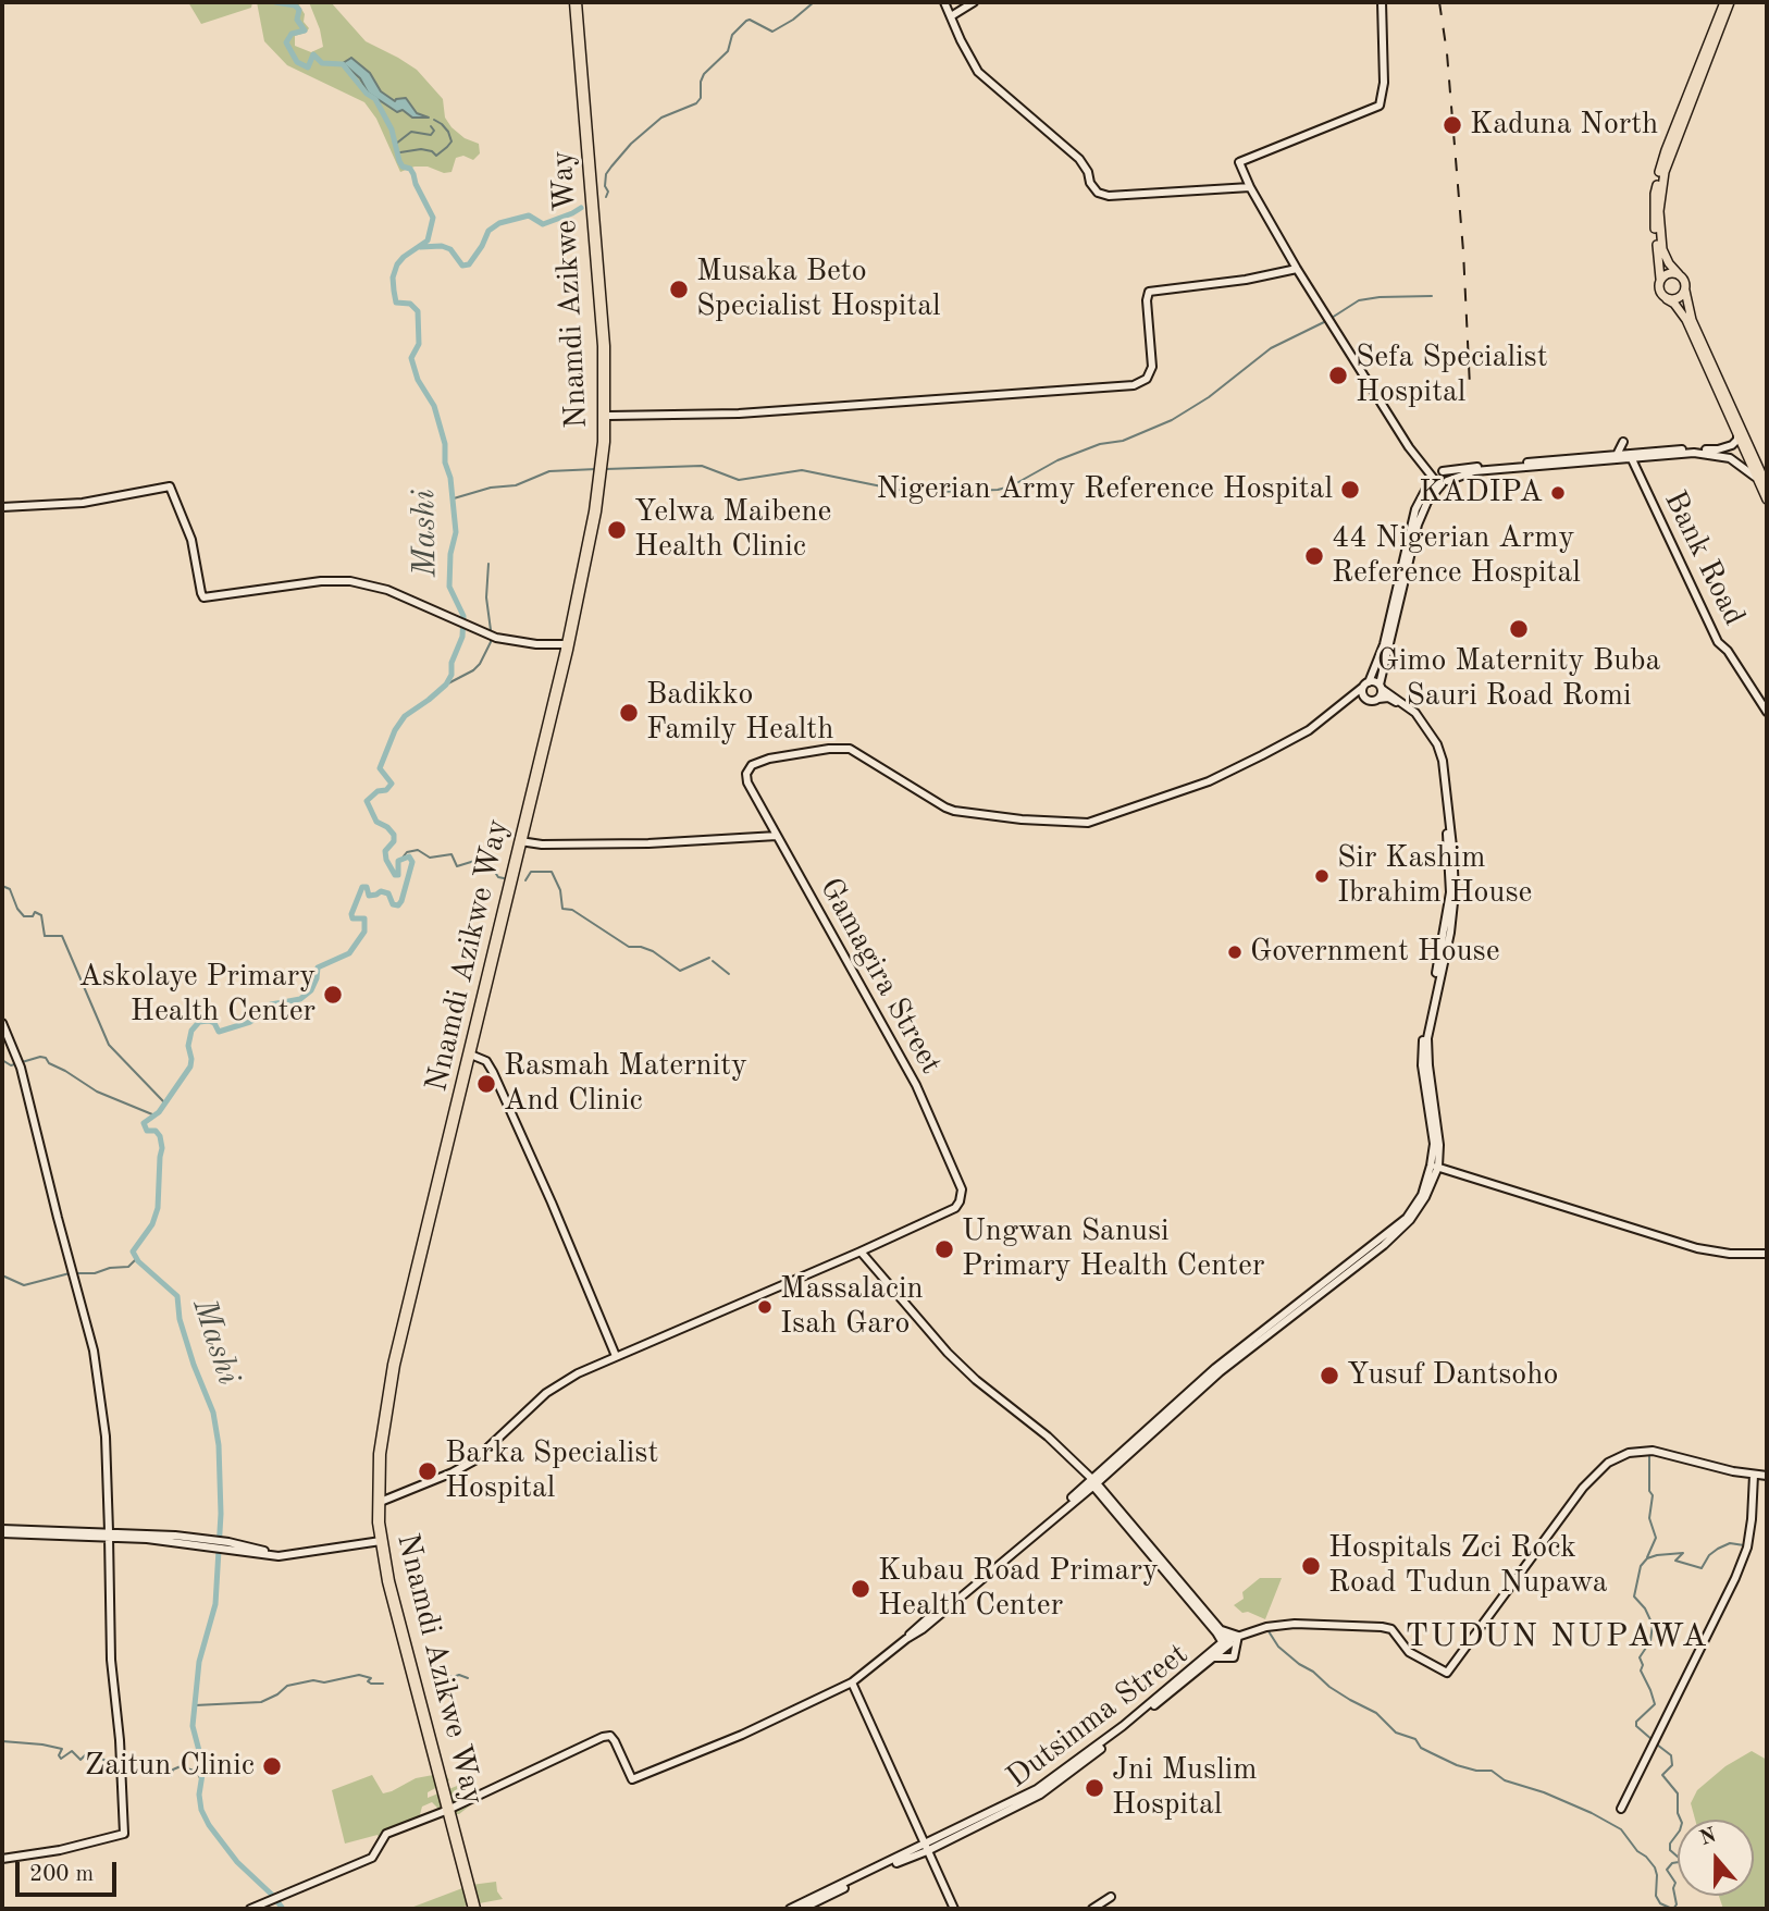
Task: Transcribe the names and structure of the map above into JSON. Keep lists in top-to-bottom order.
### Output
{
  "streets": {
    "highway": ["Nnamdi Azikwe Way"],
    "street": ["Bank Road", "Gamagira Street", "Dutsinma Street"]
  },
  "crossings": [
    ["Nnamdi Azikwe Way", "Gamagira Street"]
  ],
  "districts": ["TUDUN NUPAWA"],
  "water": ["Mashi"],
  "places": [
    "Kaduna North",
    "Musaka Beto Specialist Hospital",
    "Sefa Specialist Hospital",
    "Nigerian Army Reference Hospital",
    "KADIPA",
    "Yelwa Maibene Health Clinic",
    "44 Nigerian Army Reference Hospital",
    "Gimo Maternity Buba Sauri Road Romi",
    "Badikko Family Health",
    "Sir Kashim Ibrahim House",
    "Government House",
    "Askolaye Primary Health Center",
    "Rasmah Maternity And Clinic",
    "Ungwan Sanusi Primary Health Center",
    "Massalacin Isah Garo",
    "Yusuf Dantsoho",
    "Barka Specialist Hospital",
    "Hospitals Zci Rock Road Tudun Nupawa",
    "Kubau Road Primary Health Center",
    "Zaitun Clinic",
    "Jni Muslim Hospital"
  ],
  "scale_bar": "200 m",
  "north": "top"
}
